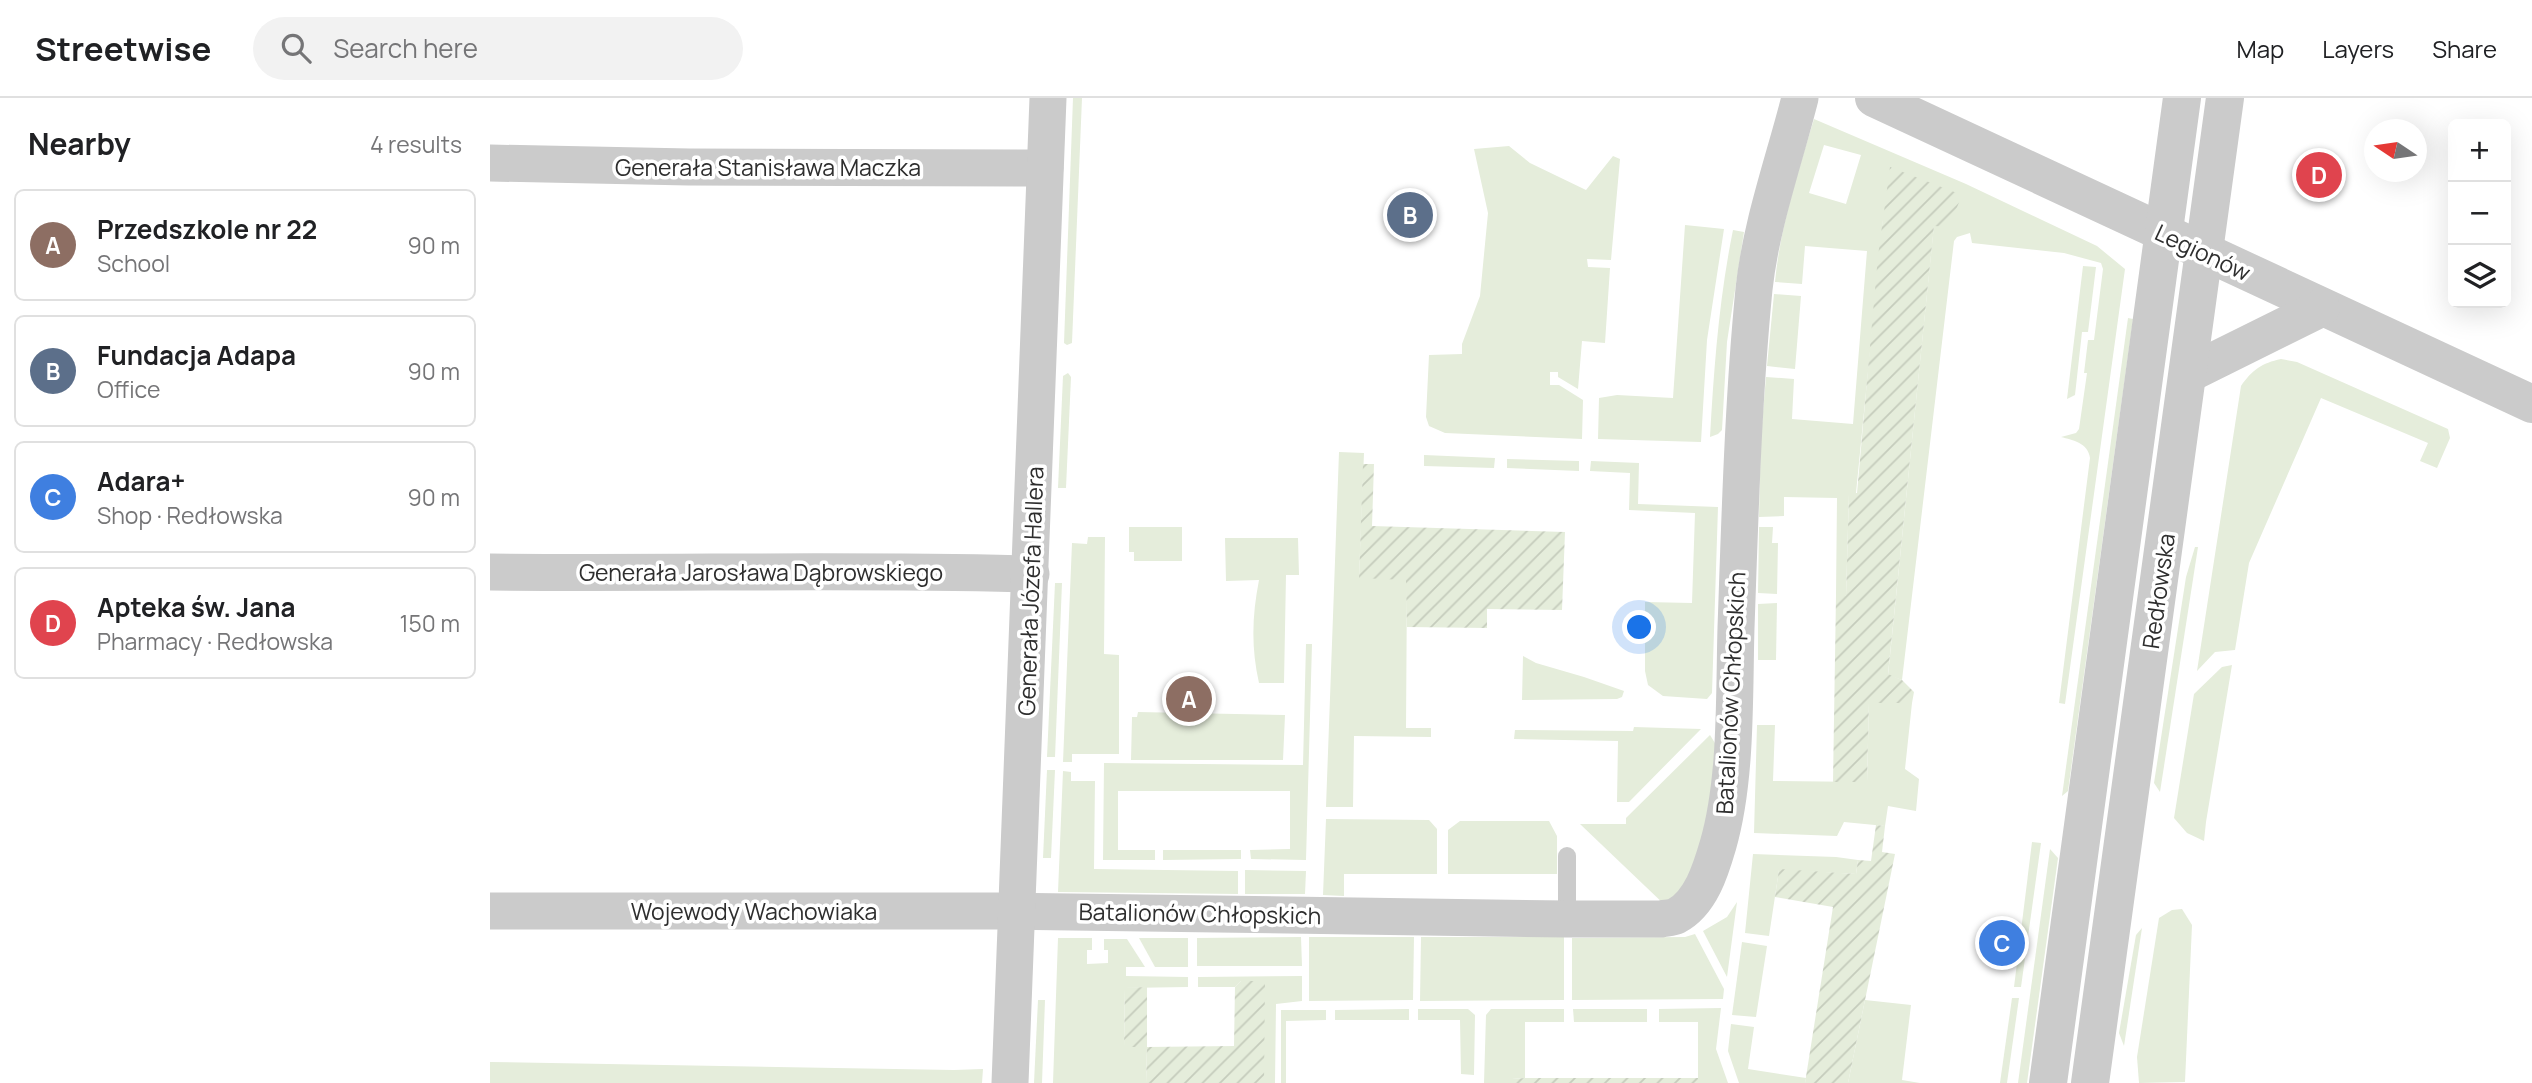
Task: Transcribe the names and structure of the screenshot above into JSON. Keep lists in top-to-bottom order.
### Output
{
  "streets": {
    "street": [
      "Generała Stanisława Maczka",
      "Legionów",
      "Generała Jarosława Dąbrowskiego",
      "Generała Józefa Hallera",
      "Redłowska",
      "Batalionów Chłopskich",
      "Wojewody Wachowiaka"
    ]
  },
  "crossings": [
    ["Generała Stanisława Maczka", "Generała Józefa Hallera"],
    ["Legionów", "Redłowska"],
    ["Generała Jarosława Dąbrowskiego", "Generała Józefa Hallera"],
    ["Generała Józefa Hallera", "Batalionów Chłopskich"],
    ["Generała Józefa Hallera", "Wojewody Wachowiaka"],
    ["Batalionów Chłopskich", "Wojewody Wachowiaka"]
  ],
  "north": "left",
  "page": {
    "header": "Streetwise",
    "search": "Search here",
    "nav": ["Map", "Layers", "Share"],
    "heading": ["Nearby", "4 results"],
    "map_buttons": ["+", "−"],
    "pins": [
      "D",
      "B",
      "A",
      "C"
    ],
    "list": [
      {
        "mark": "A",
        "name": "Przedszkole nr 22",
        "note": "School",
        "value": "90 m"
      },
      {
        "mark": "B",
        "name": "Fundacja Adapa",
        "note": "Office",
        "value": "90 m"
      },
      {
        "mark": "C",
        "name": "Adara+",
        "note": "Shop · Redłowska",
        "value": "90 m"
      },
      {
        "mark": "D",
        "name": "Apteka św. Jana",
        "note": "Pharmacy · Redłowska",
        "value": "150 m"
      }
    ]
  }
}
